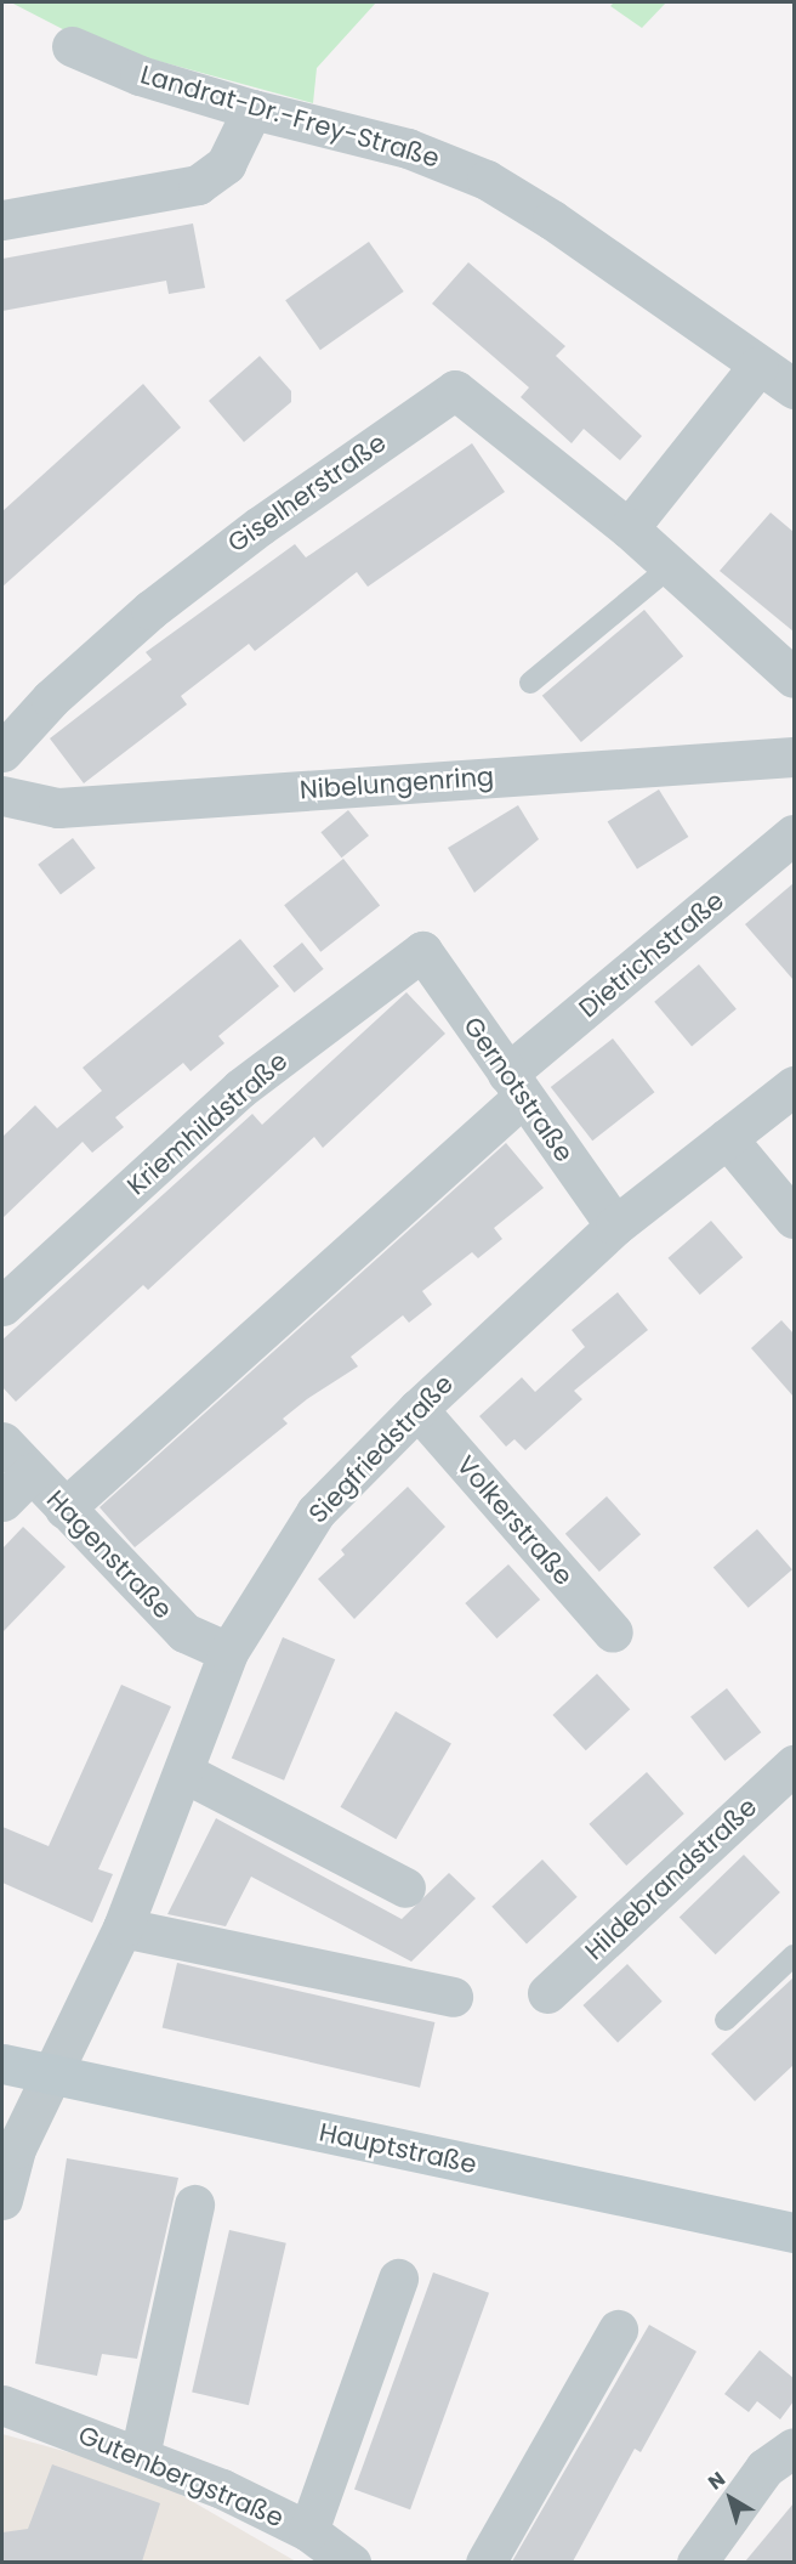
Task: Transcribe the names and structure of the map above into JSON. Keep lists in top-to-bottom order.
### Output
{
  "streets": {
    "street": [
      "Landrat-Dr.-Frey-Straße",
      "Giselherstraße",
      "Nibelungenring",
      "Dietrichstraße",
      "Gernotstraße",
      "Kriemhildstraße",
      "Siegfriedstraße",
      "Volkerstraße",
      "Hagenstraße",
      "Hildebrandstraße",
      "Hauptstraße",
      "Gutenbergstraße"
    ]
  },
  "crossings": [
    ["Dietrichstraße", "Gernotstraße"],
    ["Gernotstraße", "Kriemhildstraße"],
    ["Gernotstraße", "Siegfriedstraße"],
    ["Siegfriedstraße", "Volkerstraße"],
    ["Siegfriedstraße", "Hagenstraße"],
    ["Siegfriedstraße", "Hauptstraße"]
  ],
  "north": "top left"
}
